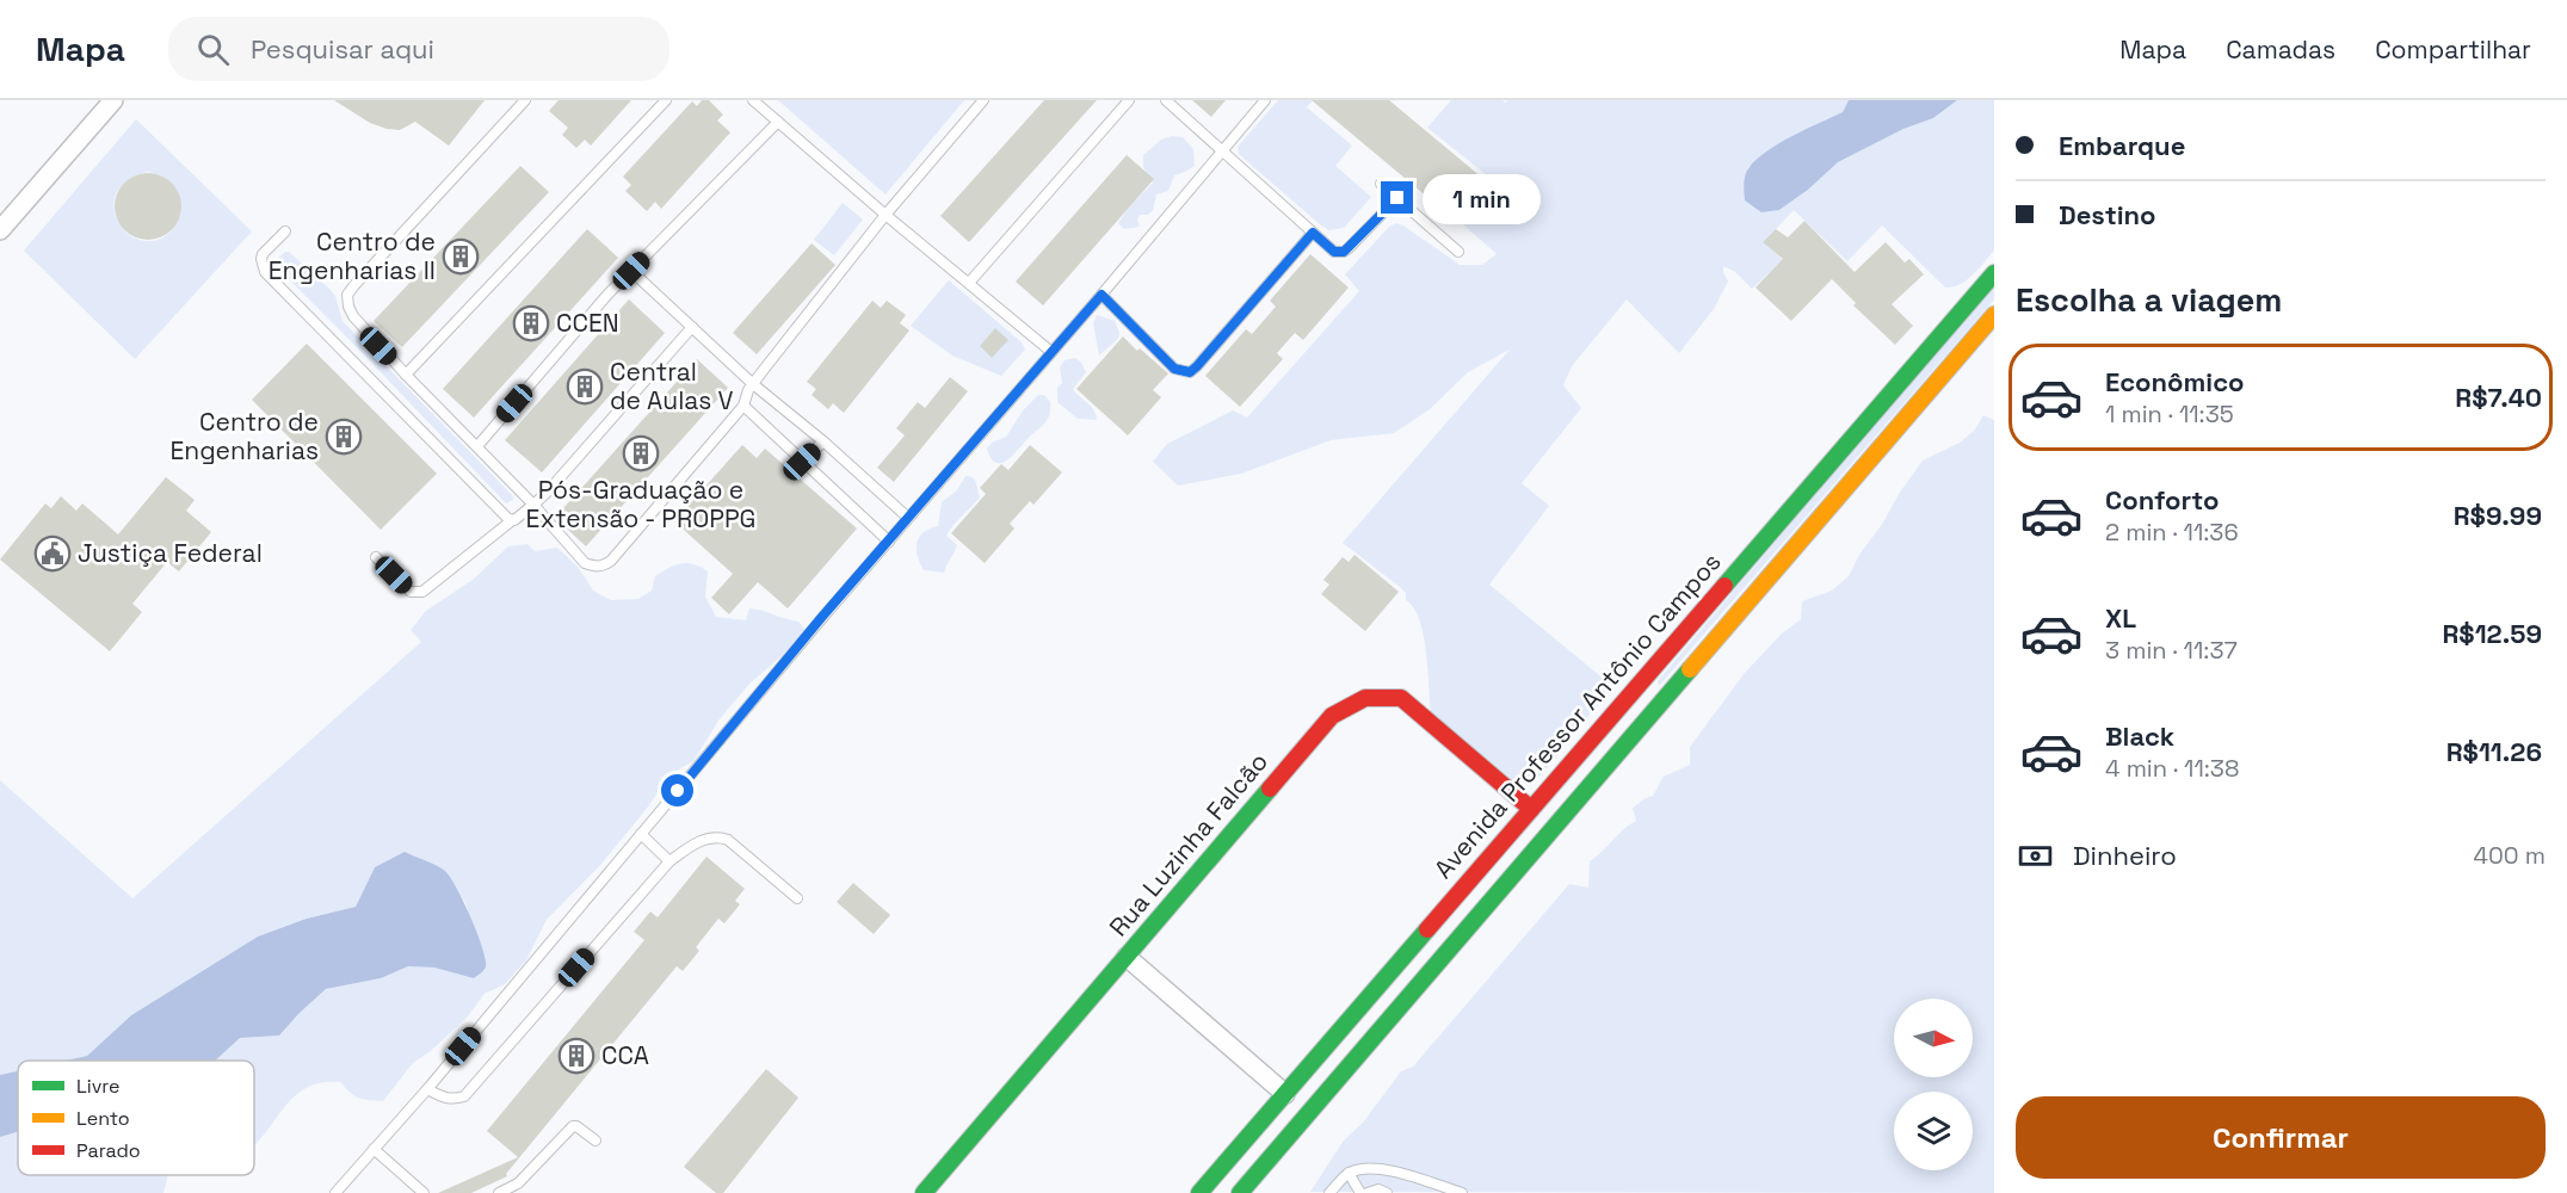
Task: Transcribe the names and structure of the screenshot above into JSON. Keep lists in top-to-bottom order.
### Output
{
  "streets": {
    "street": ["Avenida Professor Antônio Campos", "Rua Luzinha Falcão"]
  },
  "crossings": [
    ["Avenida Professor Antônio Campos", "Rua Luzinha Falcão"]
  ],
  "places": {
    "building": [
      "Centro de Engenharias II",
      "CCEN",
      "Central de Aulas V",
      "Centro de Engenharias",
      "Pós-Graduação e Extensão - PROPPG",
      "CCA"
    ],
    "public building": ["Justiça Federal"]
  },
  "legend": ["Livre", "Lento", "Parado"],
  "north": "right",
  "page": {
    "header": "Mapa",
    "search": "Pesquisar aqui",
    "nav": ["Mapa", "Camadas", "Compartilhar"],
    "banner": ["Embarque", "Destino"],
    "bubble": "1 min",
    "heading": "Escolha a viagem",
    "list": [
      {
        "name": "Econômico",
        "note": "1 min · 11:35",
        "value": "R$7.40"
      },
      {
        "name": "Conforto",
        "note": "2 min · 11:36",
        "value": "R$9.99"
      },
      {
        "name": "XL",
        "note": "3 min · 11:37",
        "value": "R$12.59"
      },
      {
        "name": "Black",
        "note": "4 min · 11:38",
        "value": "R$11.26"
      }
    ],
    "pay": ["Dinheiro", "400 m"],
    "buttons": "Confirmar"
  }
}
